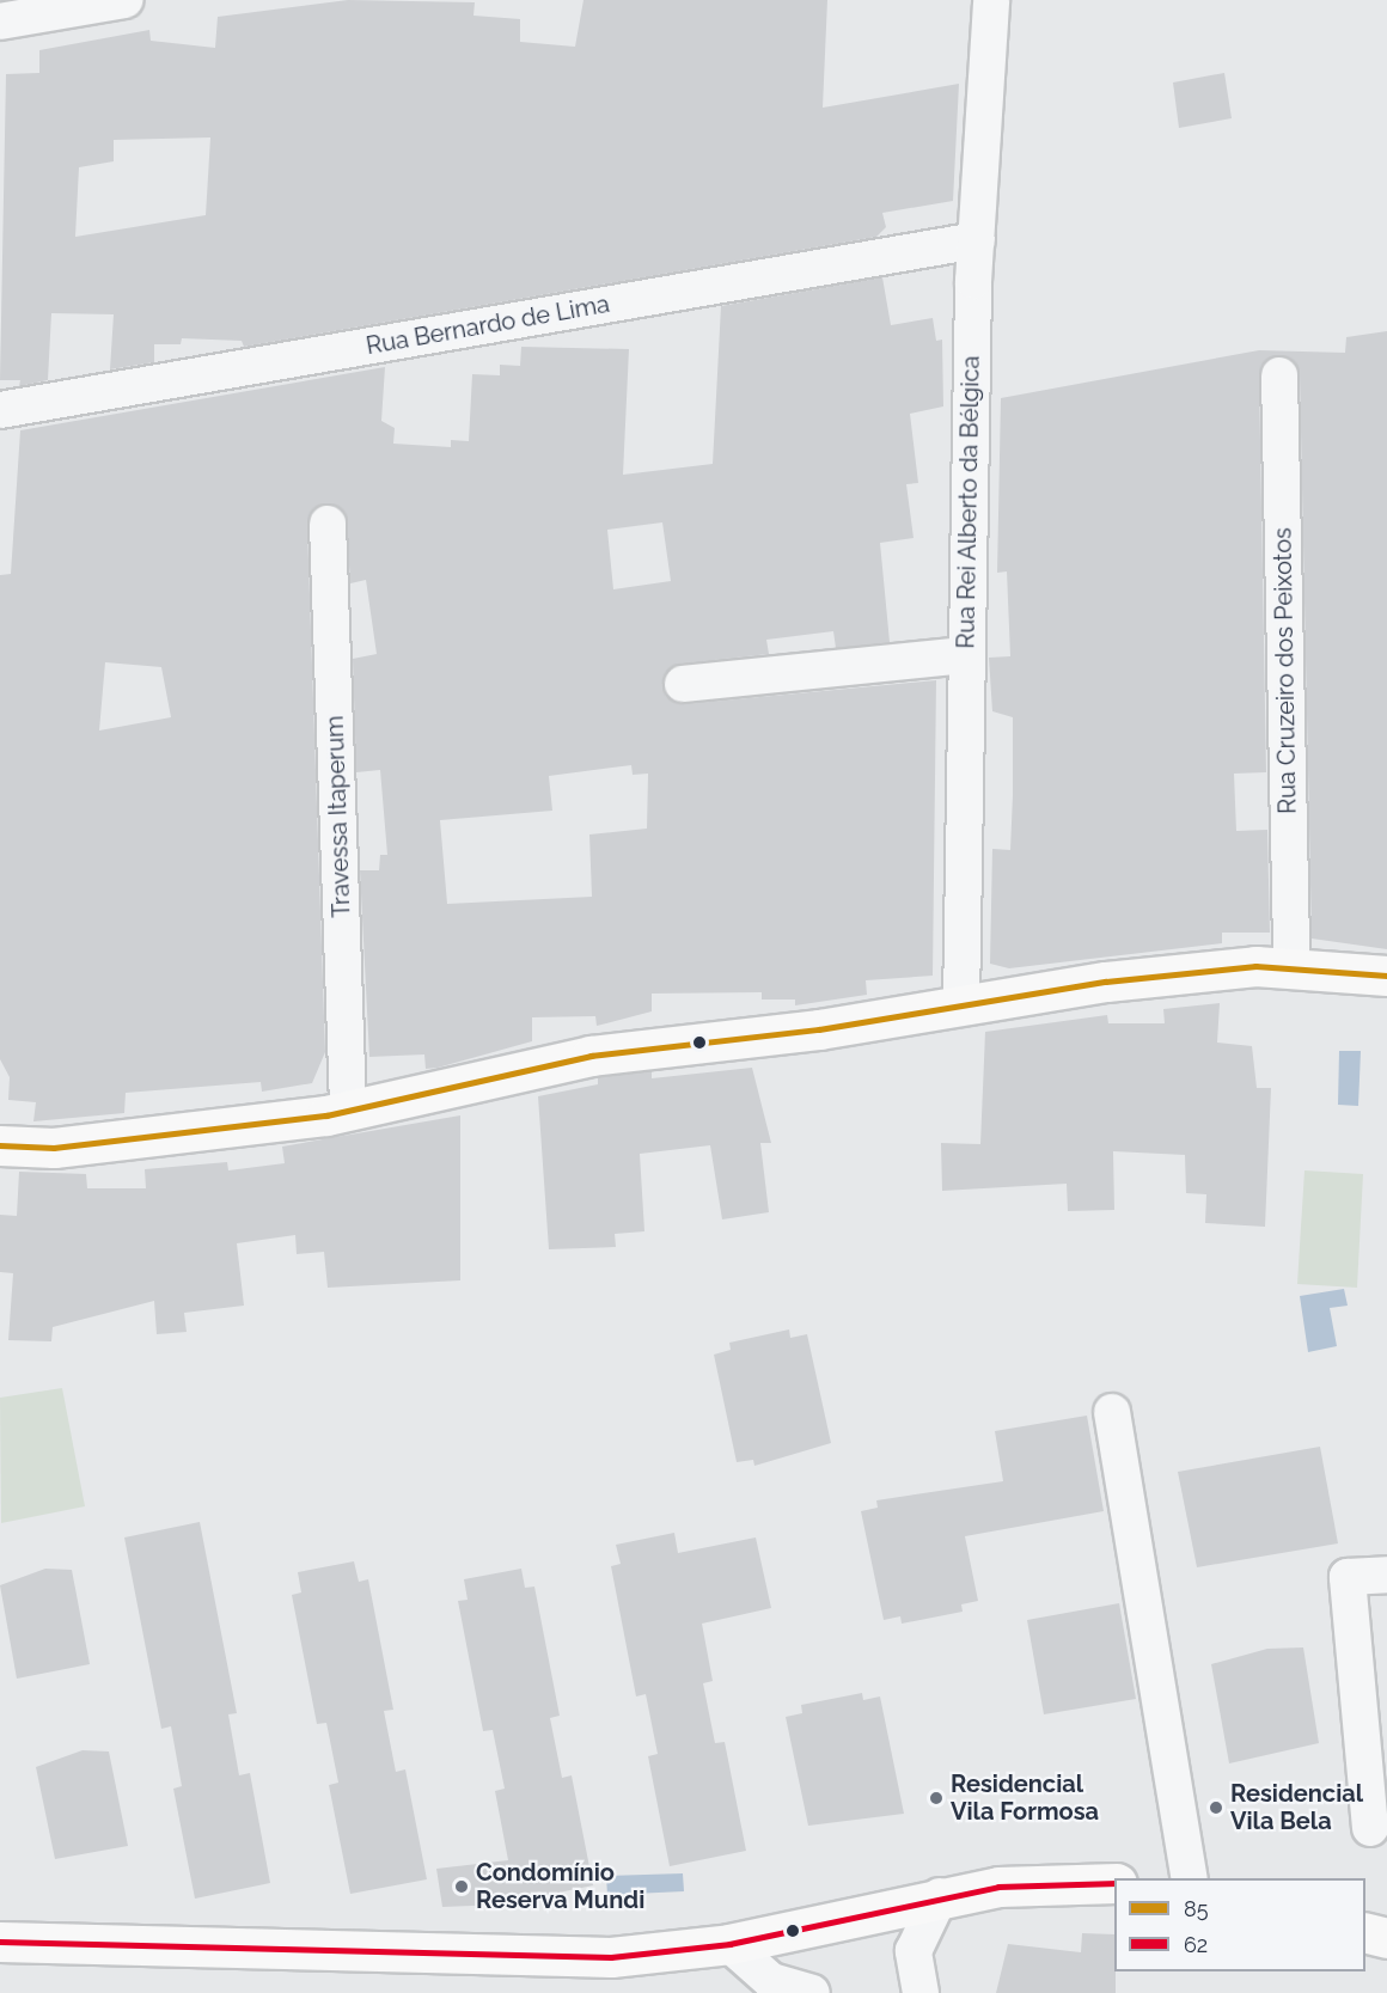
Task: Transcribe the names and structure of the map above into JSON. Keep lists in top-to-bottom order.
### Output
{
  "streets": {
    "street": [
      "Rua Bernardo de Lima",
      "Rua Rei Alberto da Bélgica",
      "Rua Cruzeiro dos Peixotos",
      "Travessa Itaperum"
    ]
  },
  "crossings": [
    ["Rua Bernardo de Lima", "Rua Rei Alberto da Bélgica"]
  ],
  "places": ["Residencial Vila Formosa", "Residencial Vila Bela", "Condomínio Reserva Mundi"],
  "lines": ["transit line 85", "transit line 62"],
  "legend": ["85", "62"]
}
